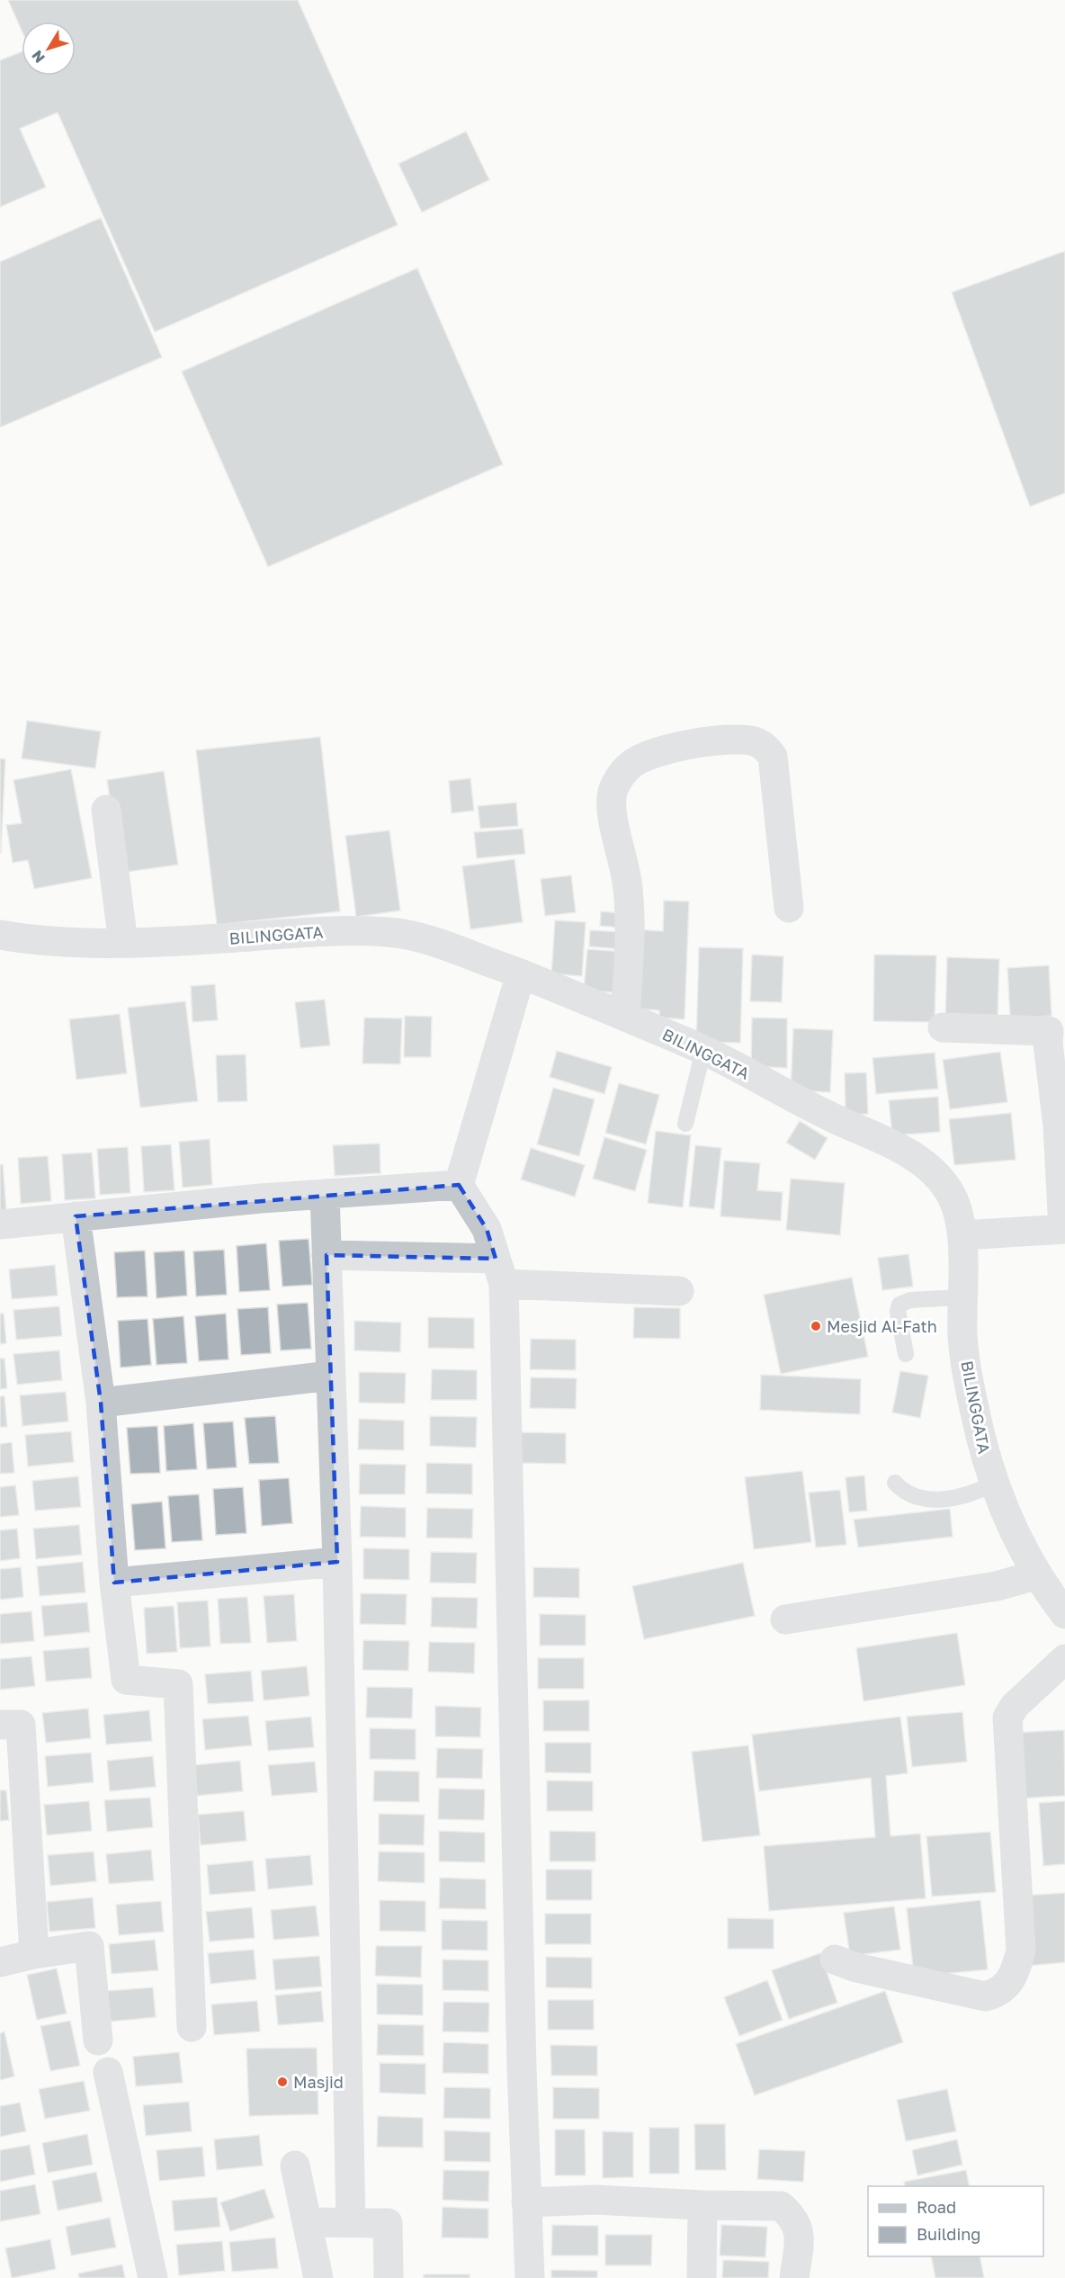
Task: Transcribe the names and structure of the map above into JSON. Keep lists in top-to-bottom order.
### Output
{
  "streets": {
    "street": ["BILINGGATA"]
  },
  "places": ["Mesjid Al-Fath", "Masjid"],
  "legend": ["Road", "Building"],
  "north": "bottom left"
}
